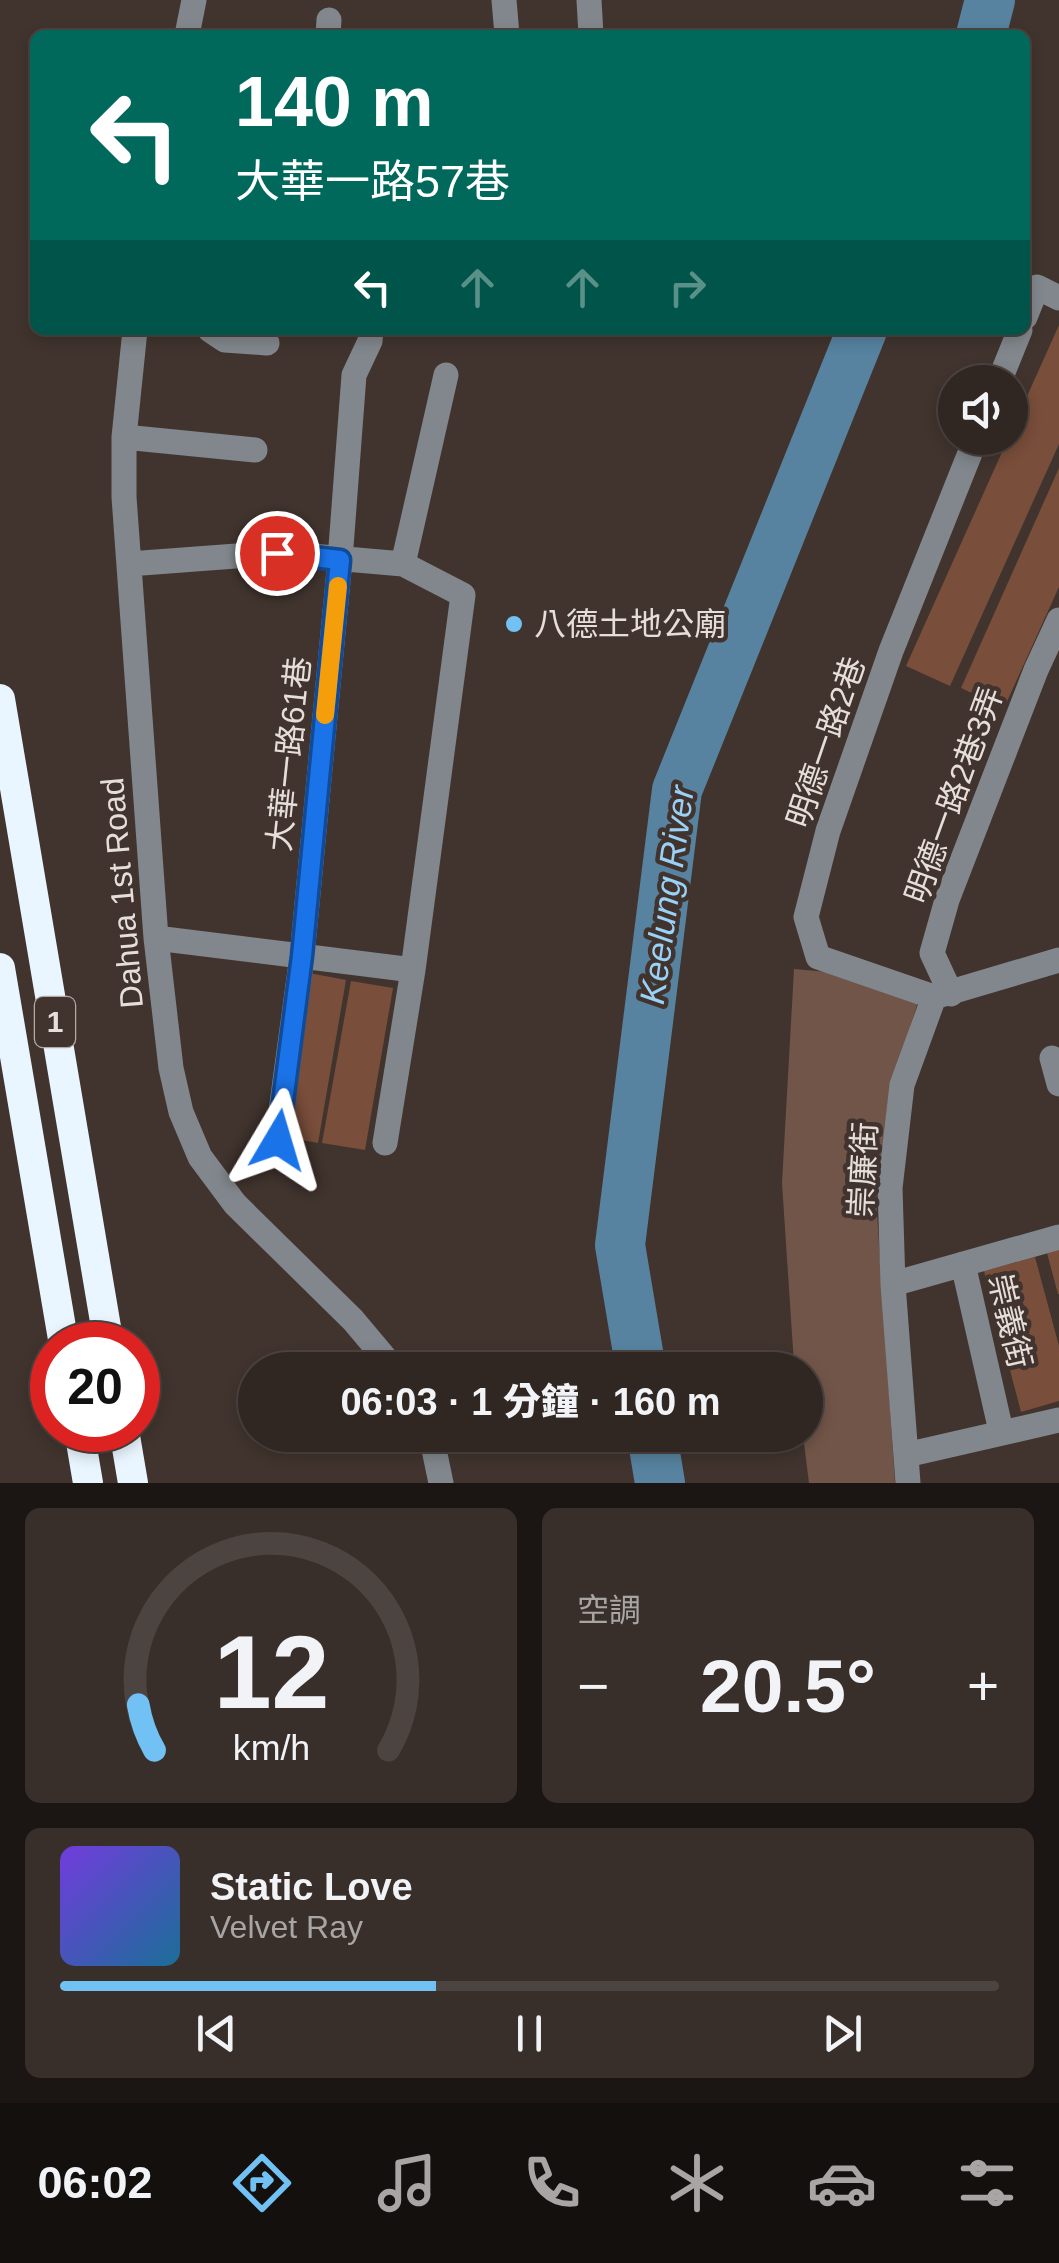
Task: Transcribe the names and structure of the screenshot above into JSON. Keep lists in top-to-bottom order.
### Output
{
  "streets": {
    "highway": ["1"],
    "street": [
      "明德一路2巷",
      "大華一路61巷",
      "明德一路2巷3弄",
      "Dahua 1st Road",
      "崇廉街",
      "崇義街"
    ]
  },
  "crossings": [
    ["明德一路2巷", "明德一路2巷3弄"],
    ["明德一路2巷", "崇廉街"],
    ["明德一路2巷3弄", "崇廉街"]
  ],
  "water": ["Keelung River"],
  "places": ["八德土地公廟"],
  "page": {
    "turn": ["140 m", "大華一路57巷"],
    "limit": "20",
    "trip": "06:03 · 1 分鐘 · 160 m",
    "tile": "空調",
    "heat": ["−", "20.5°", "+"],
    "song": ["Static Love", "Velvet Ray"],
    "tabs": "06:02",
    "gauge": ["12", "km/h"]
  }
}
